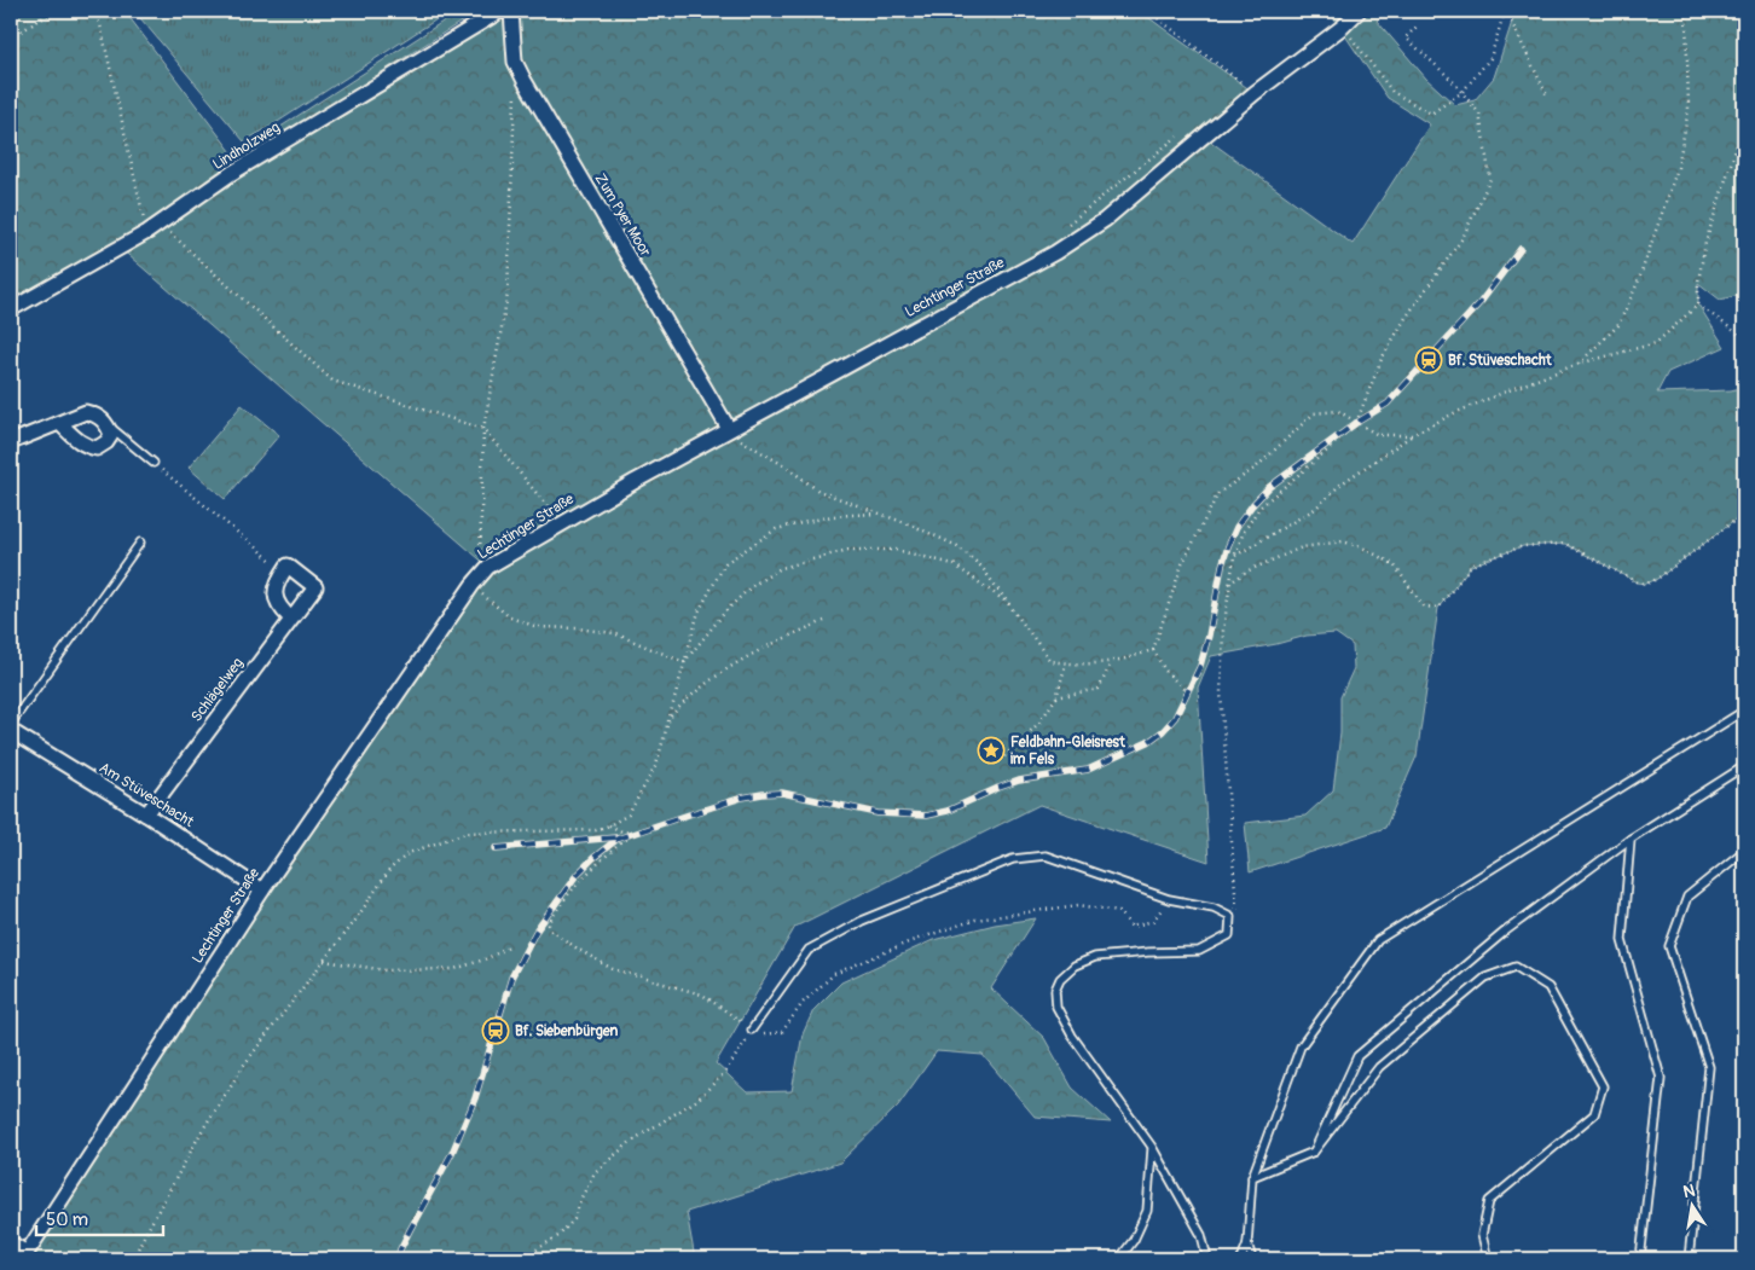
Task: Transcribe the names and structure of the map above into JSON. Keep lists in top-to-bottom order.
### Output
{
  "streets": {
    "street": [
      "Lindholzweg",
      "Zum Pyer Moor",
      "Lechtinger Straße",
      "Schlägelweg",
      "Am Stüveschacht"
    ]
  },
  "crossings": [
    ["Zum Pyer Moor", "Lechtinger Straße"],
    ["Lechtinger Straße", "Am Stüveschacht"],
    ["Schlägelweg", "Am Stüveschacht"]
  ],
  "places": {
    "station": ["Bf. Stüveschacht", "Bf. Siebenbürgen"],
    "place": ["Feldbahn-Gleisrest im Fels"]
  },
  "scale_bar": "50 m",
  "north": "top"
}
